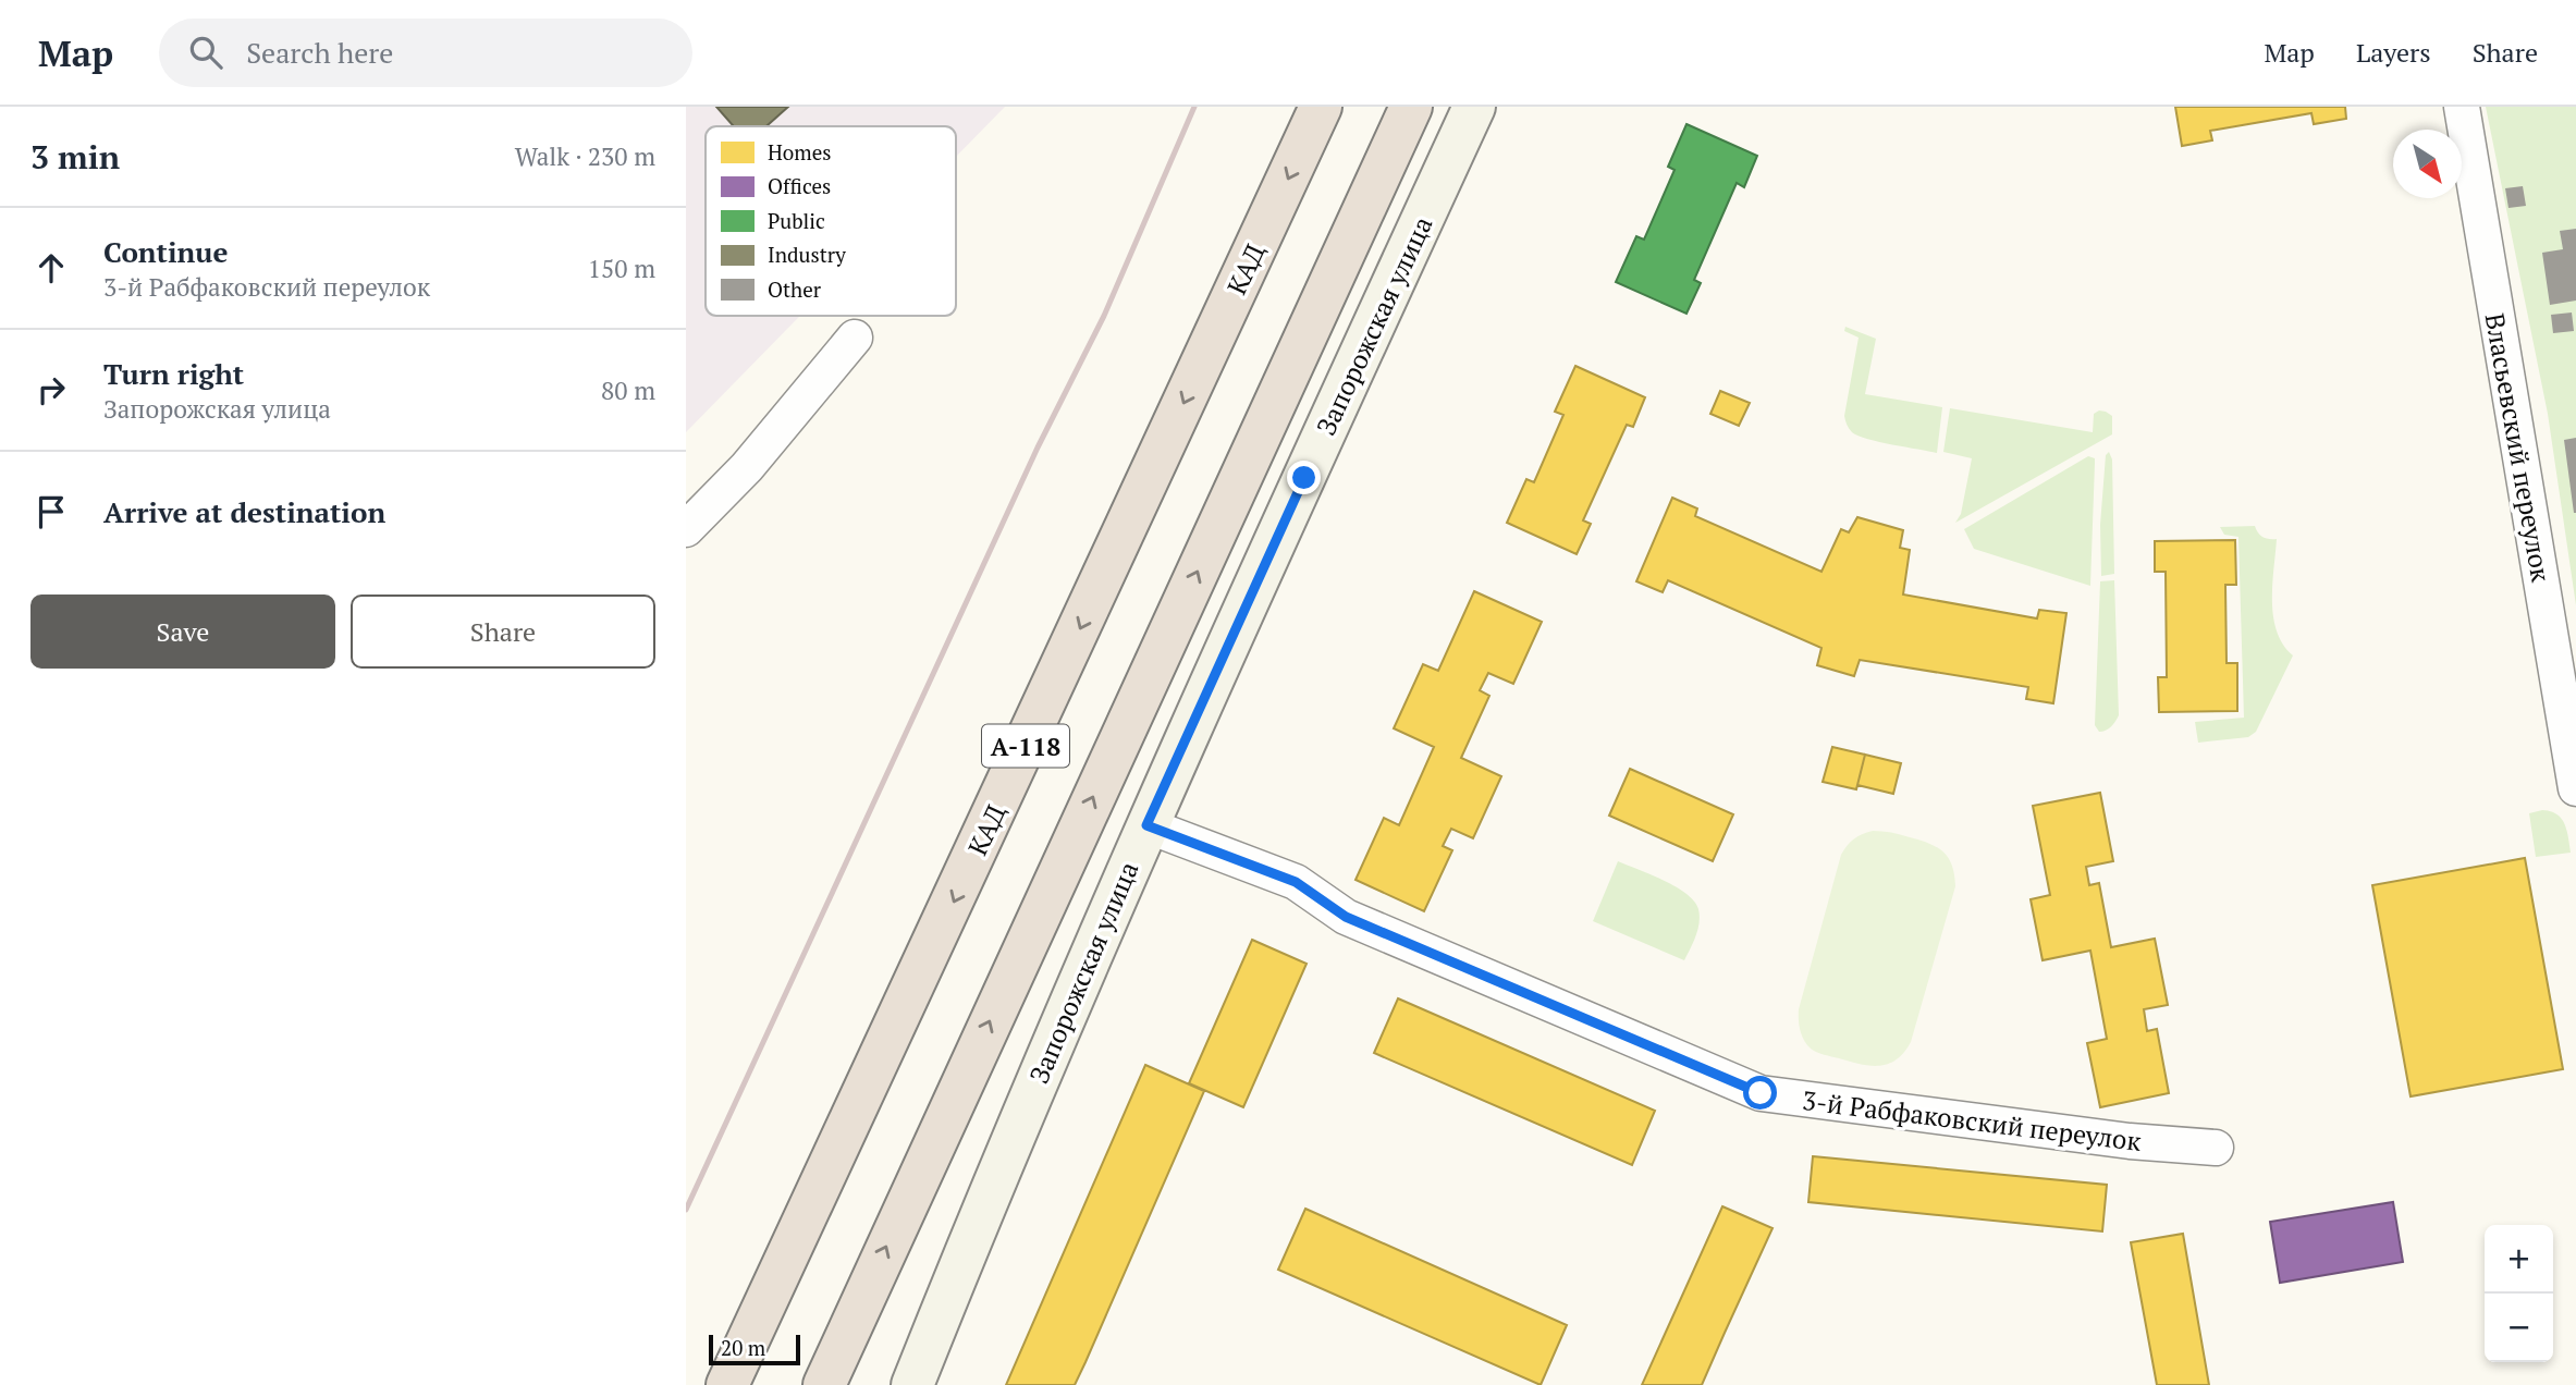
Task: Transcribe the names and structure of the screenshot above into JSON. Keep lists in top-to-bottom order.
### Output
{
  "streets": {
    "highway": ["КАД", "А-118"],
    "street": ["Запорожская улица", "Власьевский переулок", "3-й Рабфаковский переулок"]
  },
  "crossings": [
    ["Запорожская улица", "3-й Рабфаковский переулок"]
  ],
  "legend": [
    "Homes",
    "Offices",
    "Public",
    "Industry",
    "Other"
  ],
  "scale_bar": "20 m",
  "north": "bottom right",
  "page": {
    "header": "Map",
    "search": "Search here",
    "nav": ["Map", "Layers", "Share"],
    "heading": ["3 min", "Walk · 230 m"],
    "list": [
      ["Continue", "3-й Рабфаковский переулок", "150 m"],
      ["Turn right", "Запорожская улица", "80 m"],
      "Arrive at destination"
    ],
    "buttons": ["Save", "Share"],
    "map_buttons": ["+", "−"],
    "scale": "20 m"
  }
}
